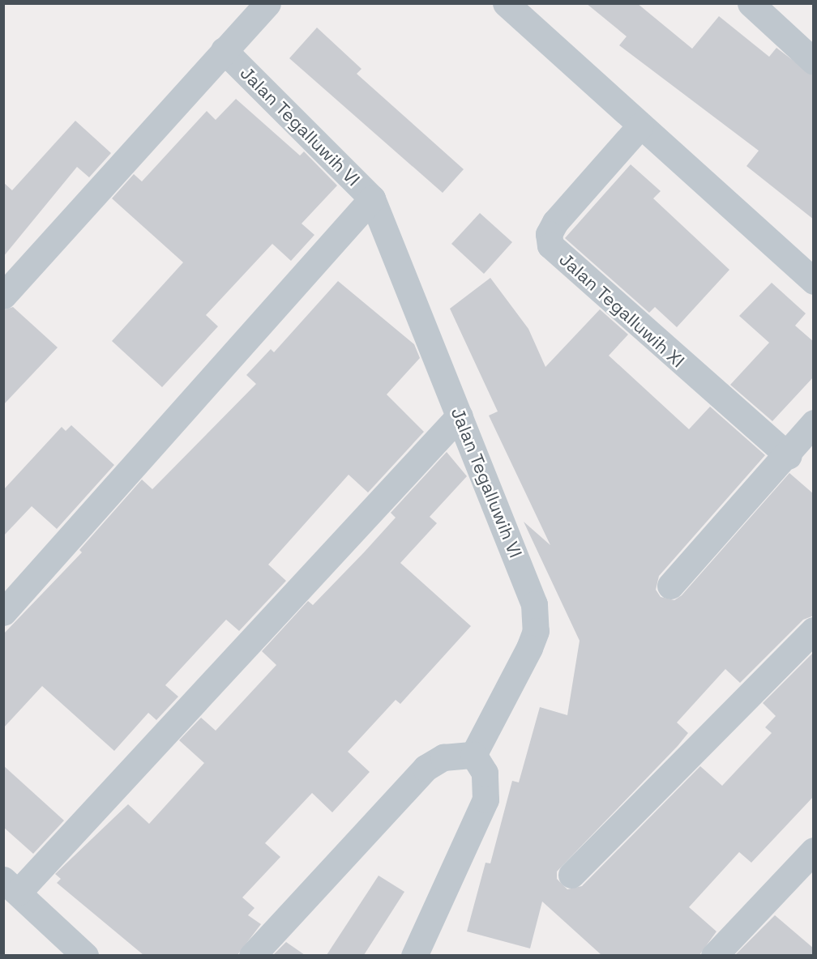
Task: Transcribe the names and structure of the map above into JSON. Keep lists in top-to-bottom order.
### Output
{
  "streets": {
    "street": ["Jalan Tegalluwih VI", "Jalan Tegalluwih XI"]
  }
}
